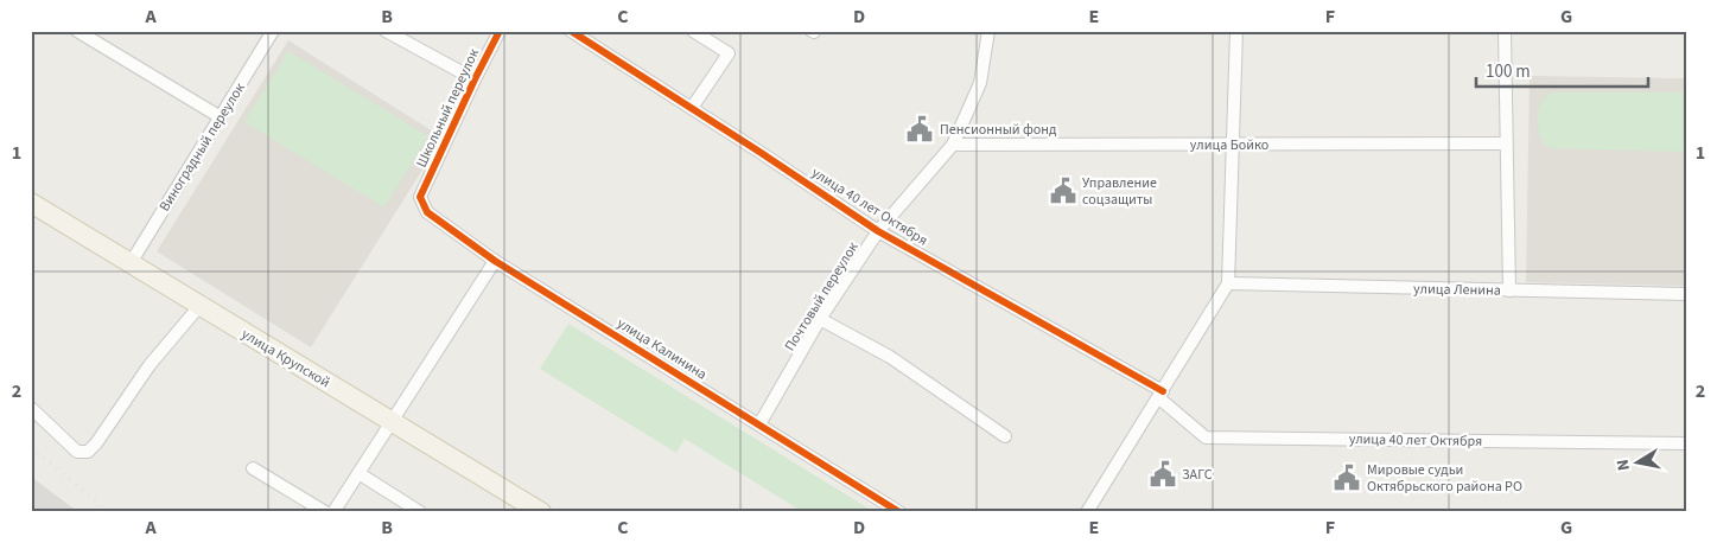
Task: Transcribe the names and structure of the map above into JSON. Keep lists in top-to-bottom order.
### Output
{
  "streets": {
    "main road": ["улица Крупской"],
    "street": [
      "Школьный переулок",
      "улица Бойко",
      "Виноградный переулок",
      "улица 40 лет Октября",
      "улица Ленина",
      "Почтовый переулок",
      "улица Калинина"
    ]
  },
  "crossings": [
    ["Школьный переулок", "улица Калинина"],
    ["улица Бойко", "Почтовый переулок"],
    ["Виноградный переулок", "улица Крупской"],
    ["улица 40 лет Октября", "Почтовый переулок"],
    ["Почтовый переулок", "улица Калинина"]
  ],
  "places": {
    "public building": [
      "Пенсионный фонд",
      "Управление соцзащиты",
      "ЗАГС",
      "Мировые судьи Октябрьского района РО"
    ]
  },
  "scale_bar": "100 m",
  "north": "left",
  "grid": {
    "columns": [
      "A",
      "B",
      "C",
      "D",
      "E",
      "F",
      "G"
    ],
    "rows": ["1", "2"]
  }
}
